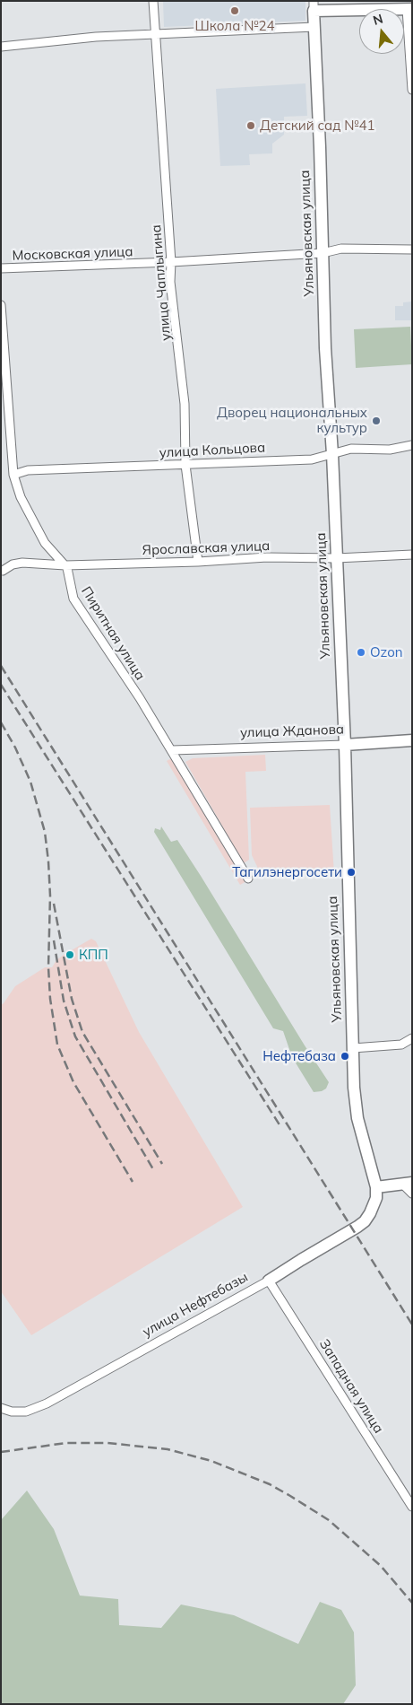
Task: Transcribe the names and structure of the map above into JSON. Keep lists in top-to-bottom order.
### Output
{
  "streets": {
    "main road": ["Ульяновская улица", "улица Жданова", "улица Нефтебазы"],
    "street": [
      "Московская улица",
      "улица Чаплыгина",
      "улица Кольцова",
      "Ярославская улица",
      "Пиритная улица",
      "Западная улица"
    ]
  },
  "crossings": [
    ["Ульяновская улица", "Московская улица"],
    ["Ульяновская улица", "улица Кольцова"],
    ["Ульяновская улица", "Ярославская улица"],
    ["Ульяновская улица", "улица Жданова"],
    ["Ульяновская улица", "улица Нефтебазы"],
    ["Московская улица", "улица Чаплыгина"],
    ["улица Чаплыгина", "улица Кольцова"],
    ["улица Чаплыгина", "Ярославская улица"],
    ["улица Кольцова", "Пиритная улица"],
    ["Ярославская улица", "Пиритная улица"],
    ["Пиритная улица", "улица Жданова"],
    ["улица Нефтебазы", "Западная улица"]
  ],
  "places": [
    "Школа №24",
    "Детский сад №41",
    "Дворец национальных культур",
    "Ozon",
    "Тагилэнергосети",
    "КПП",
    "Нефтебаза"
  ],
  "north": "top"
}
